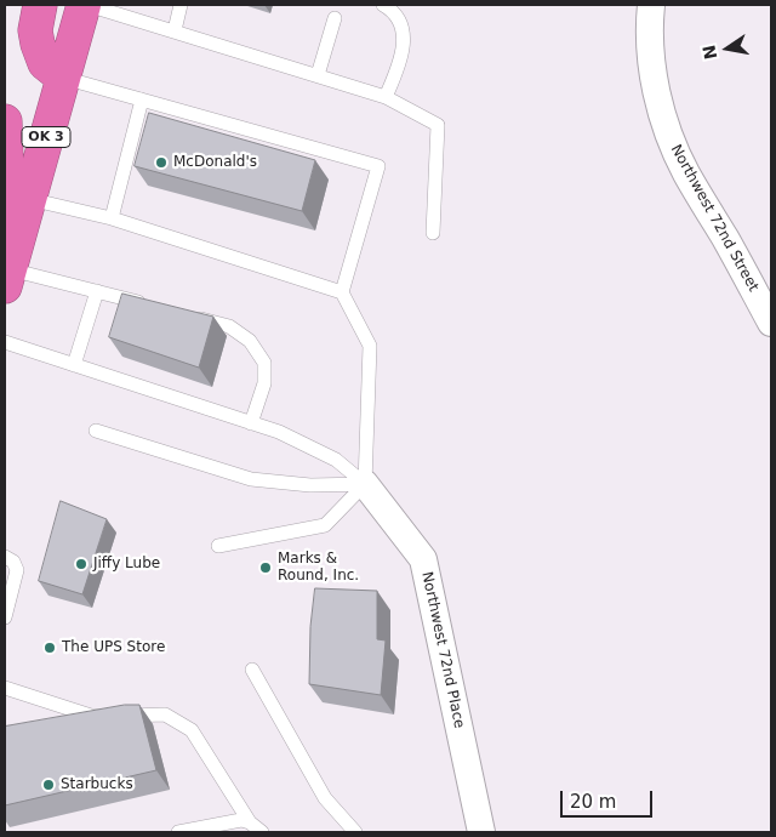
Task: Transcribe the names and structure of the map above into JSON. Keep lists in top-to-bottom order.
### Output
{
  "streets": {
    "highway": ["OK 3"],
    "street": ["Northwest 72nd Street", "Northwest 72nd Place"]
  },
  "places": [
    "McDonald's",
    "Jiffy Lube",
    "Marks & Round, Inc.",
    "The UPS Store",
    "Starbucks"
  ],
  "scale_bar": "20 m",
  "north": "left"
}
